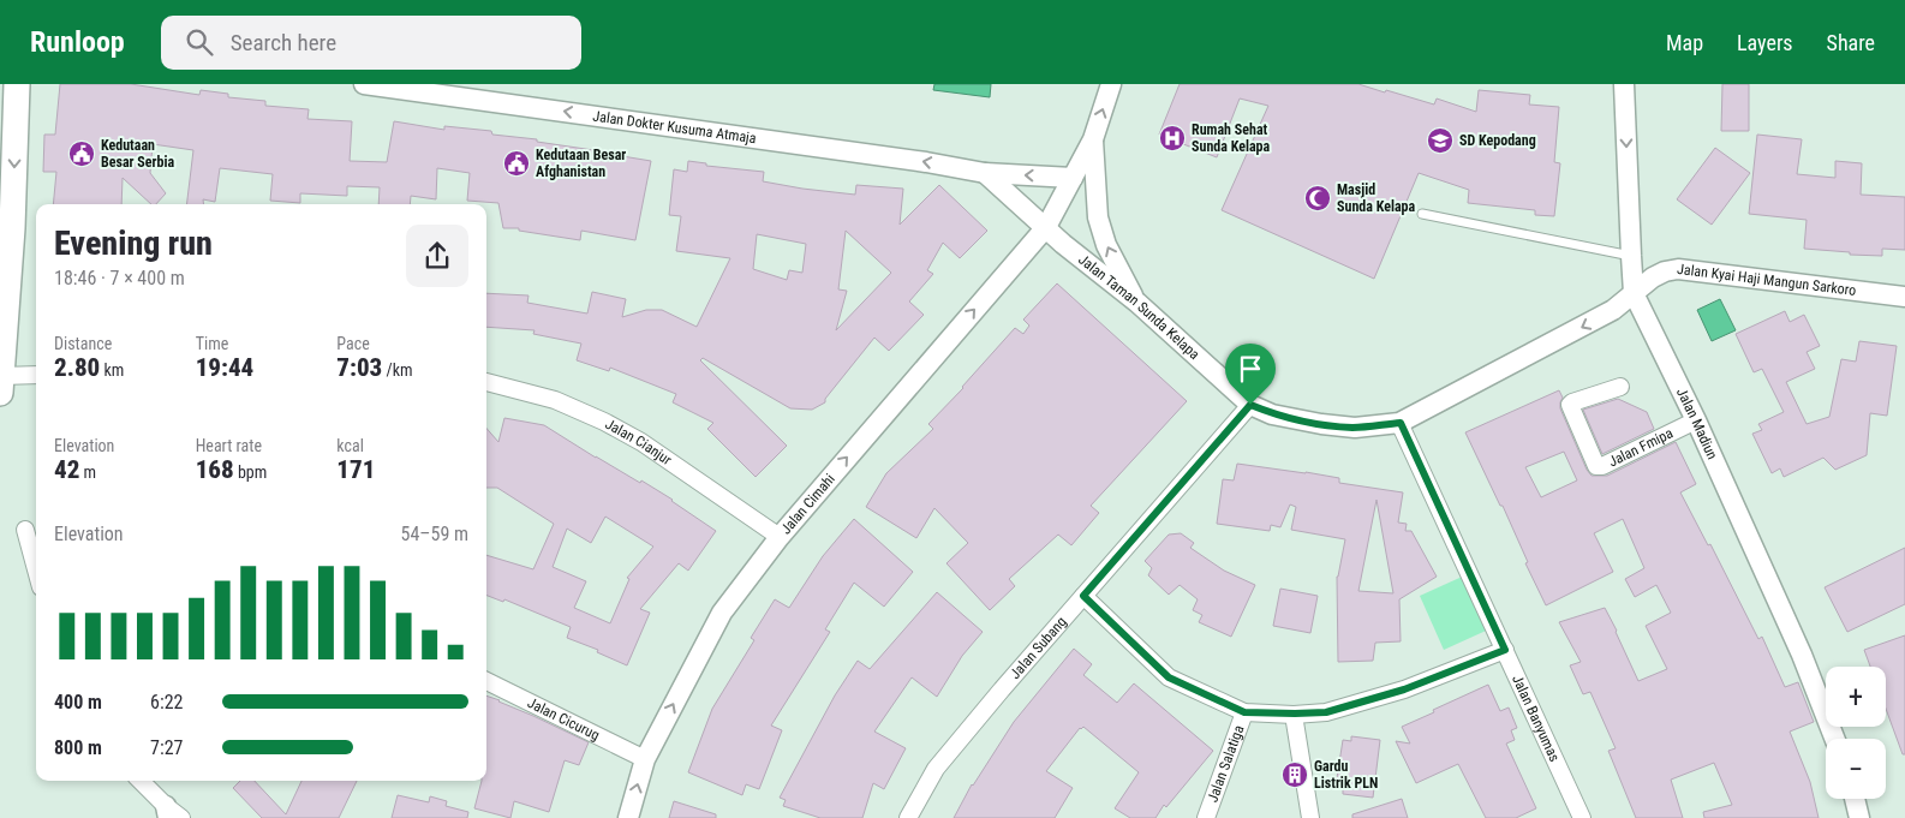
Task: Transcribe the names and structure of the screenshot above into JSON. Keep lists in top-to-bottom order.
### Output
{
  "streets": {
    "street": [
      "Jalan Dokter Kusuma Atmaja",
      "Jalan Kyai Haji Mangun Sarkoro",
      "Jalan Taman Sunda Kelapa",
      "Jalan Madiun",
      "Jalan Cianjur",
      "Jalan Fmipa",
      "Jalan Cimahi",
      "Jalan Subang",
      "Jalan Banyumas",
      "Jalan Cicurug",
      "Jalan Salatiga"
    ]
  },
  "crossings": [
    ["Jalan Kyai Haji Mangun Sarkoro", "Jalan Taman Sunda Kelapa"],
    ["Jalan Kyai Haji Mangun Sarkoro", "Jalan Madiun"],
    ["Jalan Taman Sunda Kelapa", "Jalan Madiun"],
    ["Jalan Taman Sunda Kelapa", "Jalan Cimahi"],
    ["Jalan Taman Sunda Kelapa", "Jalan Subang"],
    ["Jalan Taman Sunda Kelapa", "Jalan Banyumas"],
    ["Jalan Madiun", "Jalan Fmipa"],
    ["Jalan Cianjur", "Jalan Cimahi"],
    ["Jalan Cimahi", "Jalan Cicurug"]
  ],
  "one_way": ["Jalan Dokter Kusuma Atmaja", "Jalan Taman Sunda Kelapa", "Jalan Cimahi"],
  "places": {
    "hospital": ["Rumah Sehat Sunda Kelapa"],
    "school or university": ["SD Kepodang"],
    "public building": ["Kedutaan Besar Serbia", "Kedutaan Besar Afghanistan"],
    "mosque": ["Masjid Sunda Kelapa"],
    "building": ["Gardu Listrik PLN"]
  },
  "page": {
    "header": "Runloop",
    "search": "Search here",
    "nav": ["Map", "Layers", "Share"],
    "heading": ["Evening run", "18:46 · 7 × 400 m"],
    "stats": [
      ["Distance", "2.80 km"],
      ["Time", "19:44"],
      ["Pace", "7:03 /km"],
      ["Elevation", "42 m"],
      ["Heart rate", "168 bpm"],
      ["kcal", "171"]
    ],
    "chart": ["Elevation", "54–59 m"],
    "map_buttons": ["+", "−"],
    "list": [
      {
        "name": "400 m",
        "note": "6:22"
      },
      {
        "name": "800 m",
        "note": "7:27"
      }
    ]
  }
}
